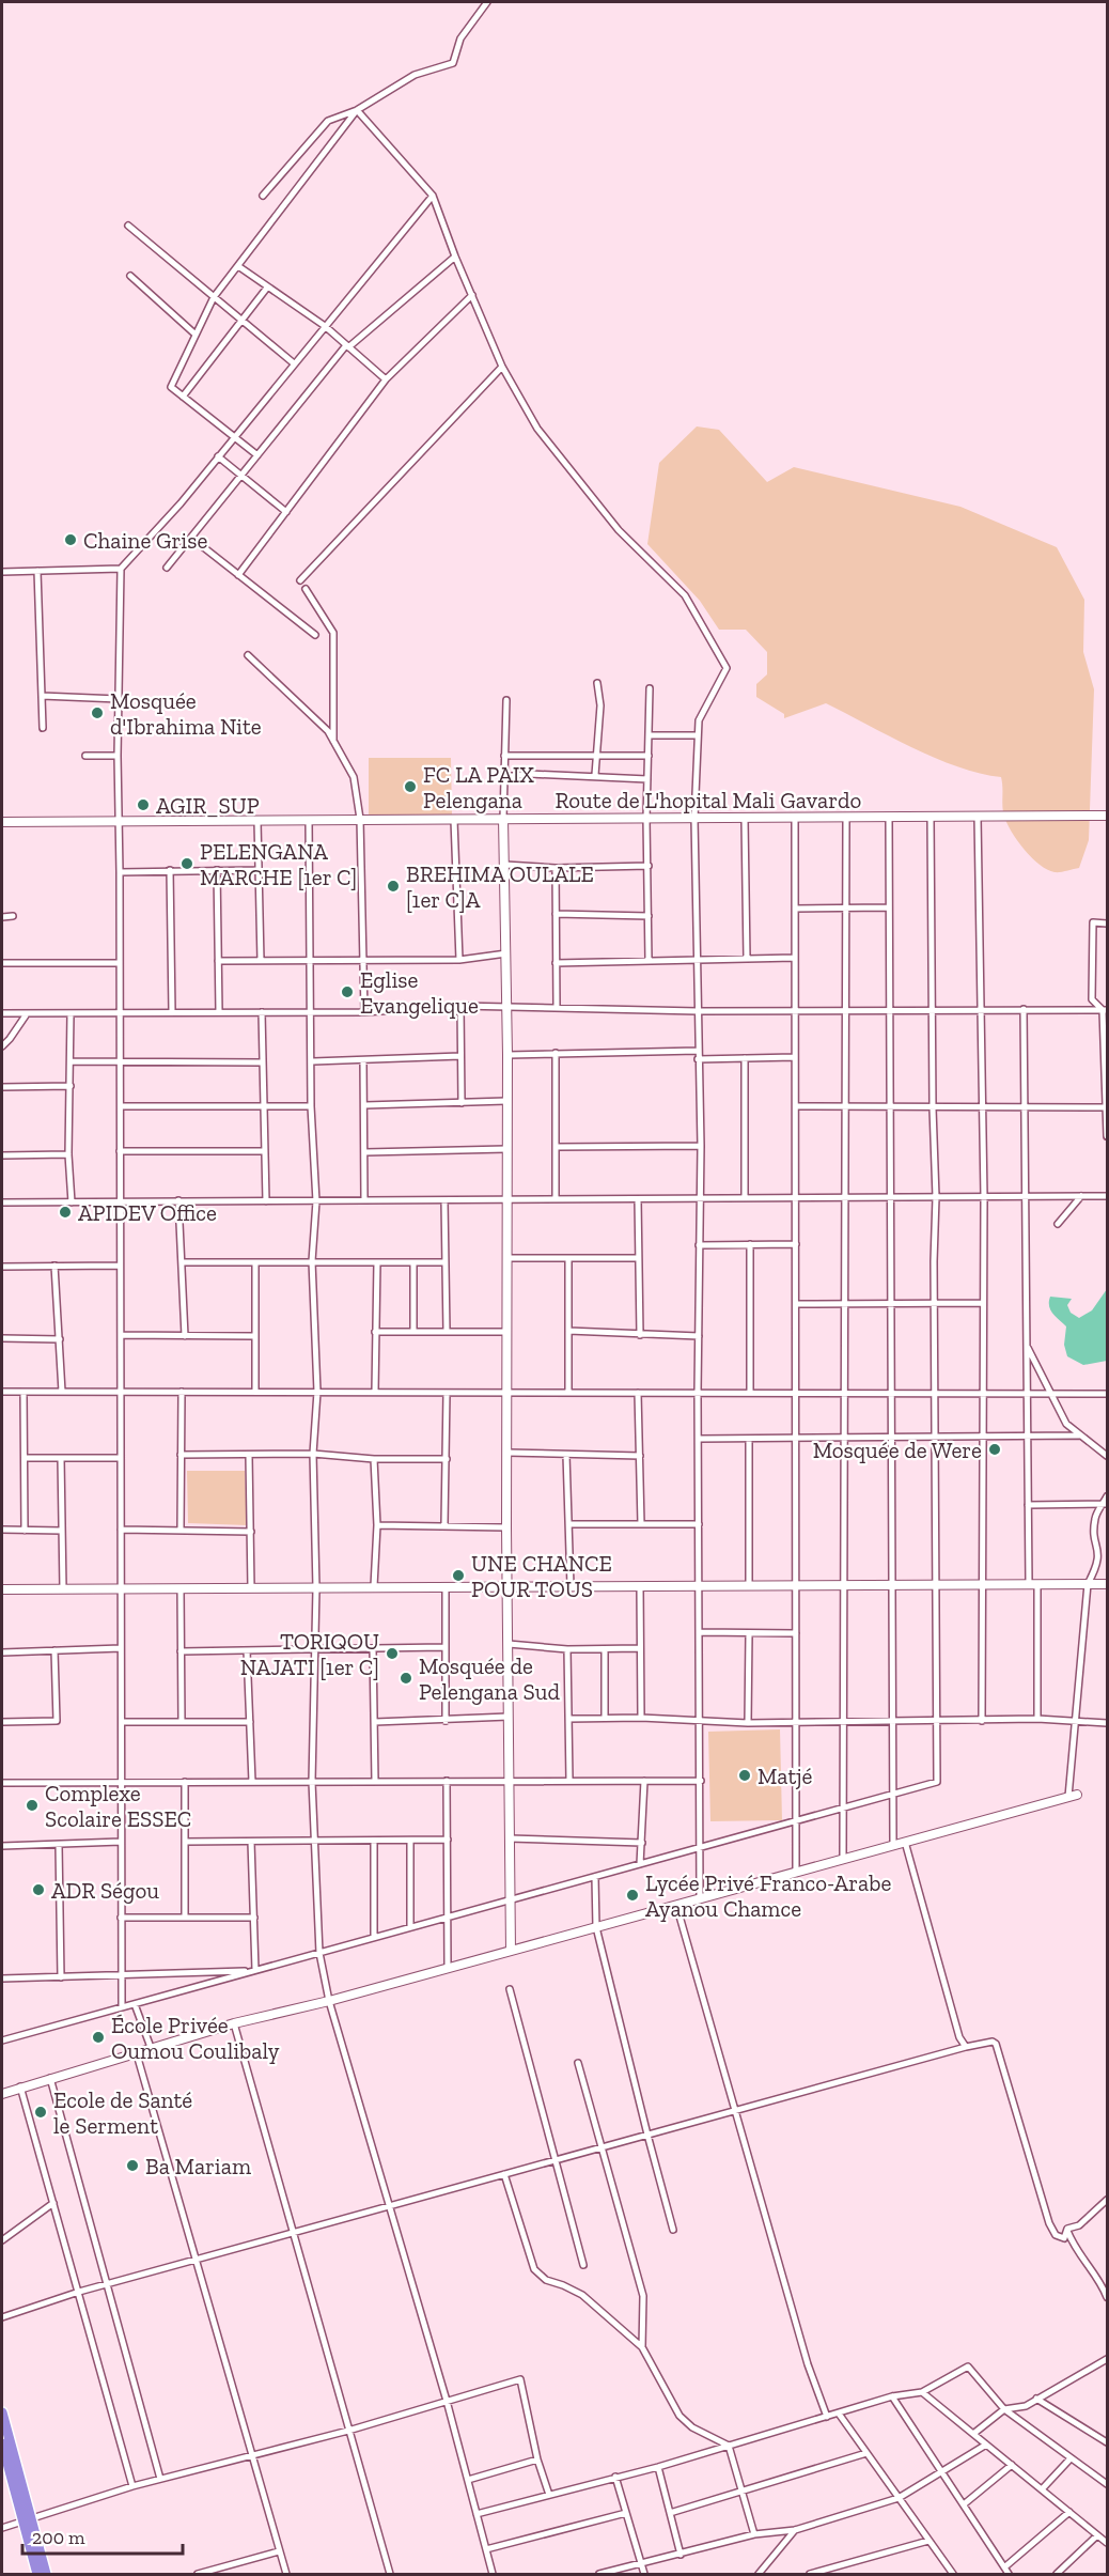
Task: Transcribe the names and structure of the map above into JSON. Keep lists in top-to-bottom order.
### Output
{
  "streets": {
    "street": ["Route de L'hopital Mali Gavardo"]
  },
  "places": [
    "Chaine Grise",
    "Mosquée d'Ibrahima Nite",
    "FC LA PAIX Pelengana",
    "AGIR_SUP",
    "PELENGANA MARCHE [1er C]",
    "BREHIMA OULALE [1er C]A",
    "Eglise Evangelique",
    "APIDEV Office",
    "Mosquée de Were",
    "UNE CHANCE POUR TOUS",
    "TORIQOU NAJATI [1er C]",
    "Mosquée de Pelengana Sud",
    "Matjé",
    "Complexe Scolaire ESSEC",
    "ADR Ségou",
    "Lycée Privé Franco-Arabe Ayanou Chamce",
    "École Privée Oumou Coulibaly",
    "Ecole de Santé le Serment",
    "Ba Mariam"
  ],
  "scale_bar": "200 m"
}
